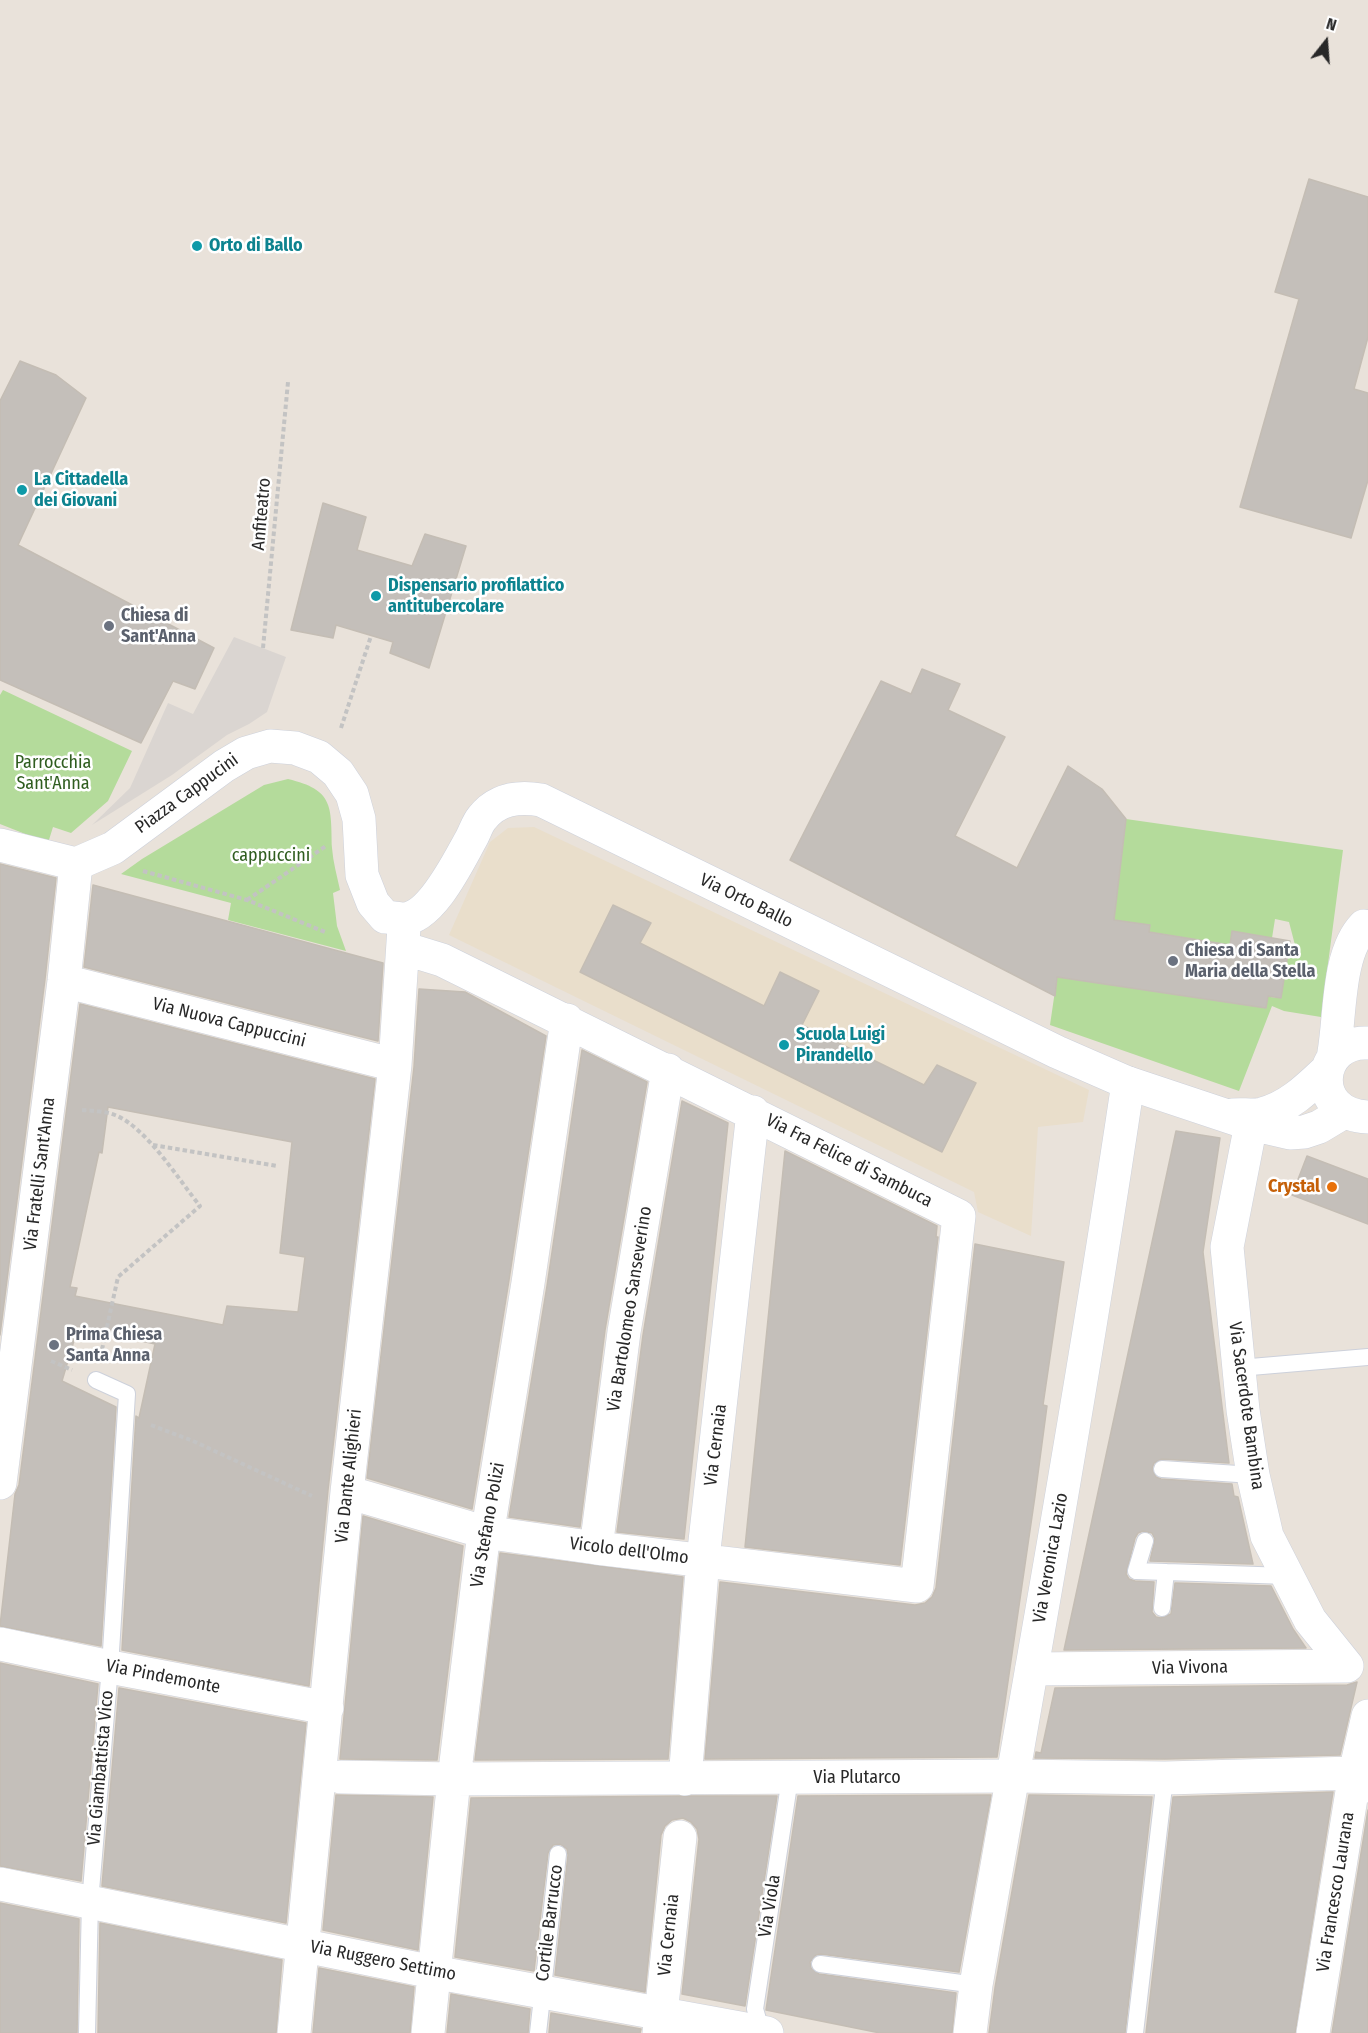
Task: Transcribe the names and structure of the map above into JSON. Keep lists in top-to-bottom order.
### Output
{
  "streets": {
    "street": [
      "Piazza Cappucini",
      "Via Orto Ballo",
      "Via Nuova Cappuccini",
      "Via Fra Felice di Sambuca",
      "Via Fratelli Sant'Anna",
      "Via Bartolomeo Sanseverino",
      "Via Sacerdote Bambina",
      "Via Cernaia",
      "Via Dante Alighieri",
      "Via Stefano Polizi",
      "Vicolo dell'Olmo",
      "Via Veronica Lazio",
      "Via Vivona",
      "Via Pindemonte",
      "Via Plutarco",
      "Via Francesco Laurana",
      "Via Ruggero Settimo"
    ],
    "lane": ["Via Giambattista Vico", "Via Viola", "Cortile Barrucco"],
    "path": ["Anfiteatro"]
  },
  "crossings": [
    ["Piazza Cappucini", "Via Orto Ballo"],
    ["Piazza Cappucini", "Via Fra Felice di Sambuca"],
    ["Piazza Cappucini", "Via Fratelli Sant'Anna"],
    ["Piazza Cappucini", "Via Dante Alighieri"],
    ["Via Orto Ballo", "Via Fra Felice di Sambuca"],
    ["Via Orto Ballo", "Via Sacerdote Bambina"],
    ["Via Orto Ballo", "Via Dante Alighieri"],
    ["Via Orto Ballo", "Via Veronica Lazio"],
    ["Via Nuova Cappuccini", "Via Fratelli Sant'Anna"],
    ["Via Nuova Cappuccini", "Via Dante Alighieri"],
    ["Via Fra Felice di Sambuca", "Via Bartolomeo Sanseverino"],
    ["Via Fra Felice di Sambuca", "Via Cernaia"],
    ["Via Fra Felice di Sambuca", "Via Dante Alighieri"],
    ["Via Fra Felice di Sambuca", "Via Stefano Polizi"],
    ["Via Fra Felice di Sambuca", "Vicolo dell'Olmo"],
    ["Via Bartolomeo Sanseverino", "Vicolo dell'Olmo"],
    ["Via Sacerdote Bambina", "Via Vivona"],
    ["Via Cernaia", "Vicolo dell'Olmo"],
    ["Via Cernaia", "Via Plutarco"],
    ["Via Cernaia", "Via Ruggero Settimo"],
    ["Via Dante Alighieri", "Vicolo dell'Olmo"],
    ["Via Dante Alighieri", "Via Pindemonte"],
    ["Via Dante Alighieri", "Via Ruggero Settimo"],
    ["Via Stefano Polizi", "Vicolo dell'Olmo"],
    ["Via Stefano Polizi", "Via Plutarco"],
    ["Via Stefano Polizi", "Via Ruggero Settimo"],
    ["Via Veronica Lazio", "Via Vivona"],
    ["Via Veronica Lazio", "Via Plutarco"],
    ["Via Pindemonte", "Via Giambattista Vico"],
    ["Via Giambattista Vico", "Via Ruggero Settimo"],
    ["Via Plutarco", "Via Francesco Laurana"],
    ["Via Plutarco", "Via Viola"],
    ["Via Viola", "Via Ruggero Settimo"],
    ["Cortile Barrucco", "Via Ruggero Settimo"]
  ],
  "parks": ["Parrocchia Sant'Anna", "cappuccini"],
  "places": [
    "Orto di Ballo",
    "La Cittadella dei Giovani",
    "Dispensario profilattico antitubercolare",
    "Chiesa di Sant'Anna",
    "Chiesa di Santa Maria della Stella",
    "Scuola Luigi Pirandello",
    "Crystal",
    "Prima Chiesa Santa Anna"
  ],
  "north": "top"
}
